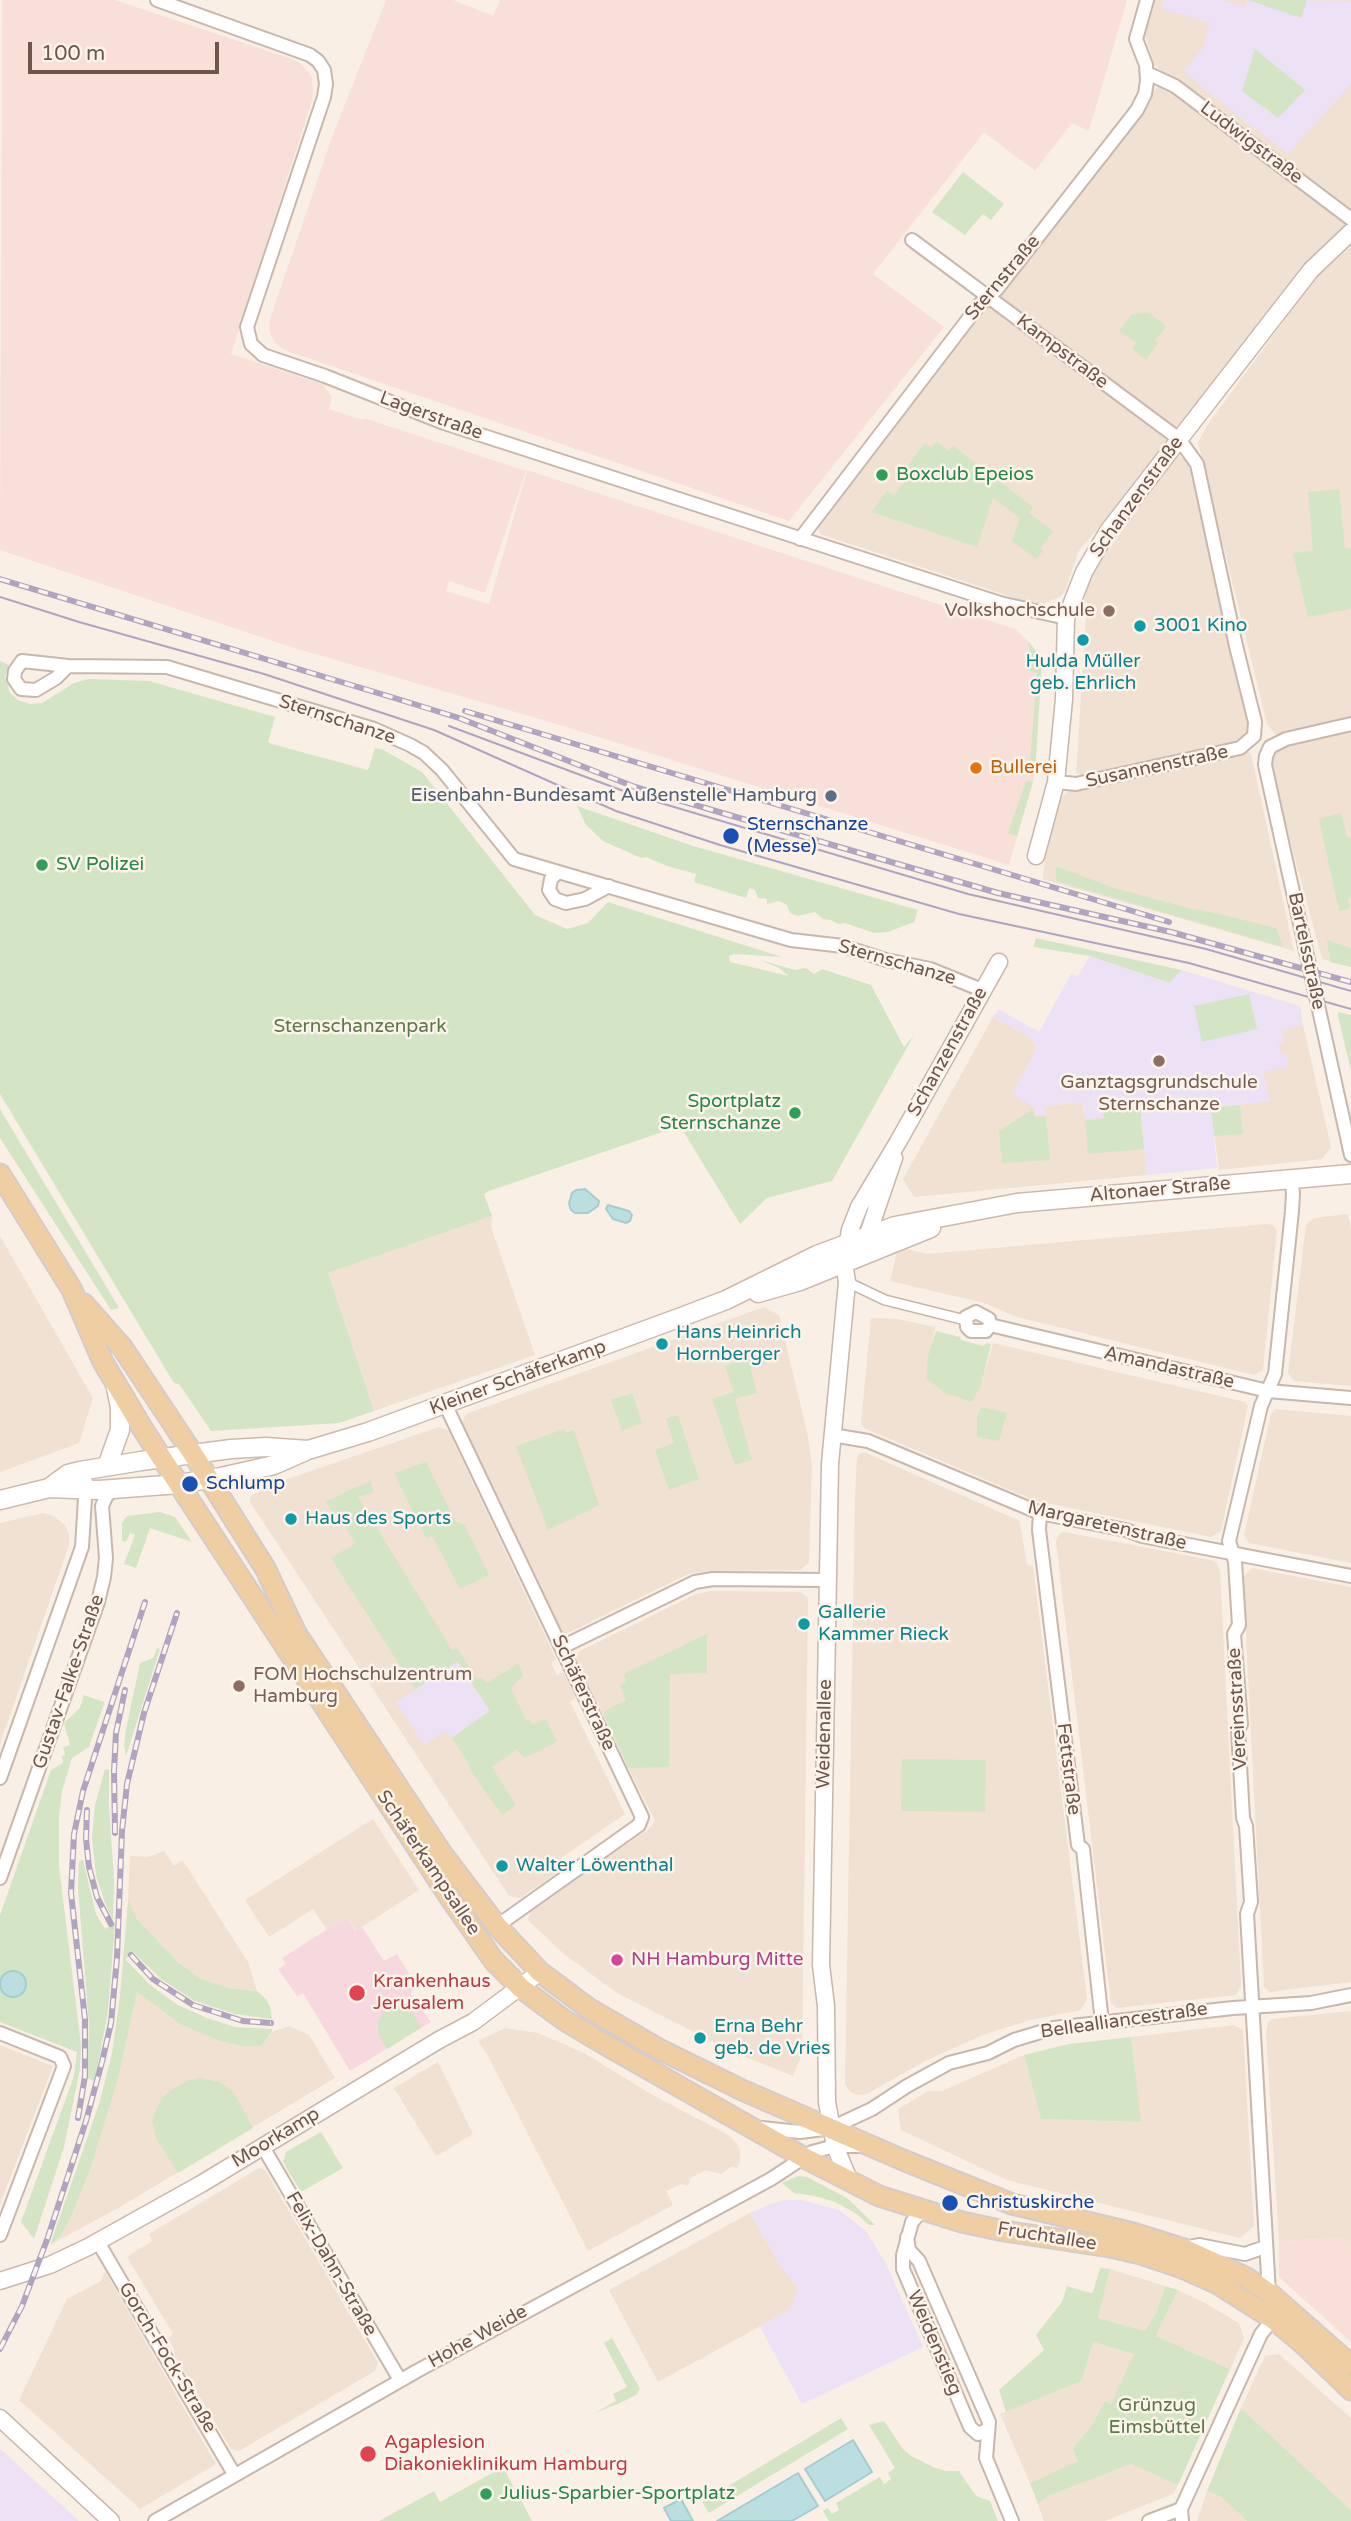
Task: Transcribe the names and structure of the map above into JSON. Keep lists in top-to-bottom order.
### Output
{
  "streets": {
    "main road": [
      "Altonaer Straße",
      "Kleiner Schäferkamp",
      "Schäferkampsallee",
      "Fruchtallee"
    ],
    "street": [
      "Ludwigstraße",
      "Sternstraße",
      "Kampstraße",
      "Lagerstraße",
      "Schanzenstraße",
      "Sternschanze",
      "Susannenstraße",
      "Bartelsstraße",
      "Amandastraße",
      "Margaretenstraße",
      "Gustav-Falke-Straße",
      "Schäferstraße",
      "Vereinsstraße",
      "Weidenallee",
      "Fettstraße",
      "Bellealliancestraße",
      "Moorkamp",
      "Felix-Dahn-Straße",
      "Hohe Weide",
      "Weidenstieg",
      "Gorch-Fock-Straße"
    ]
  },
  "crossings": [
    ["Ludwigstraße", "Sternstraße"],
    ["Sternstraße", "Kampstraße"],
    ["Sternstraße", "Lagerstraße"],
    ["Kampstraße", "Schanzenstraße"],
    ["Kampstraße", "Susannenstraße"],
    ["Lagerstraße", "Schanzenstraße"],
    ["Schanzenstraße", "Sternschanze"],
    ["Schanzenstraße", "Susannenstraße"],
    ["Schanzenstraße", "Altonaer Straße"],
    ["Schanzenstraße", "Kleiner Schäferkamp"],
    ["Schanzenstraße", "Weidenallee"],
    ["Altonaer Straße", "Kleiner Schäferkamp"],
    ["Altonaer Straße", "Vereinsstraße"],
    ["Altonaer Straße", "Weidenallee"],
    ["Amandastraße", "Vereinsstraße"],
    ["Amandastraße", "Weidenallee"],
    ["Kleiner Schäferkamp", "Gustav-Falke-Straße"],
    ["Kleiner Schäferkamp", "Schäferstraße"],
    ["Kleiner Schäferkamp", "Weidenallee"],
    ["Kleiner Schäferkamp", "Schäferkampsallee"],
    ["Margaretenstraße", "Vereinsstraße"],
    ["Margaretenstraße", "Weidenallee"],
    ["Margaretenstraße", "Fettstraße"],
    ["Schäferstraße", "Schäferkampsallee"],
    ["Vereinsstraße", "Bellealliancestraße"],
    ["Vereinsstraße", "Fruchtallee"],
    ["Weidenallee", "Schäferkampsallee"],
    ["Weidenallee", "Bellealliancestraße"],
    ["Weidenallee", "Fruchtallee"],
    ["Fettstraße", "Bellealliancestraße"],
    ["Schäferkampsallee", "Bellealliancestraße"],
    ["Schäferkampsallee", "Moorkamp"],
    ["Schäferkampsallee", "Fruchtallee"],
    ["Schäferkampsallee", "Hohe Weide"],
    ["Bellealliancestraße", "Fruchtallee"],
    ["Moorkamp", "Felix-Dahn-Straße"],
    ["Moorkamp", "Gorch-Fock-Straße"],
    ["Fruchtallee", "Hohe Weide"],
    ["Felix-Dahn-Straße", "Hohe Weide"],
    ["Hohe Weide", "Gorch-Fock-Straße"]
  ],
  "parks": ["Sternschanzenpark", "Grünzug Eimsbüttel"],
  "places": [
    "Boxclub Epeios",
    "Volkshochschule",
    "3001 Kino",
    "Hulda Müller geb. Ehrlich",
    "Bullerei",
    "Eisenbahn-Bundesamt Außenstelle Hamburg",
    "Sternschanze (Messe)",
    "SV Polizei",
    "Ganztagsgrundschule Sternschanze",
    "Sportplatz Sternschanze",
    "Hans Heinrich Hornberger",
    "Schlump",
    "Haus des Sports",
    "Gallerie Kammer Rieck",
    "FOM Hochschulzentrum Hamburg",
    "Walter Löwenthal",
    "NH Hamburg Mitte",
    "Krankenhaus Jerusalem",
    "Erna Behr geb. de Vries",
    "Christuskirche",
    "Agaplesion Diakonieklinikum Hamburg",
    "Julius-Sparbier-Sportplatz"
  ],
  "scale_bar": "100 m"
}
